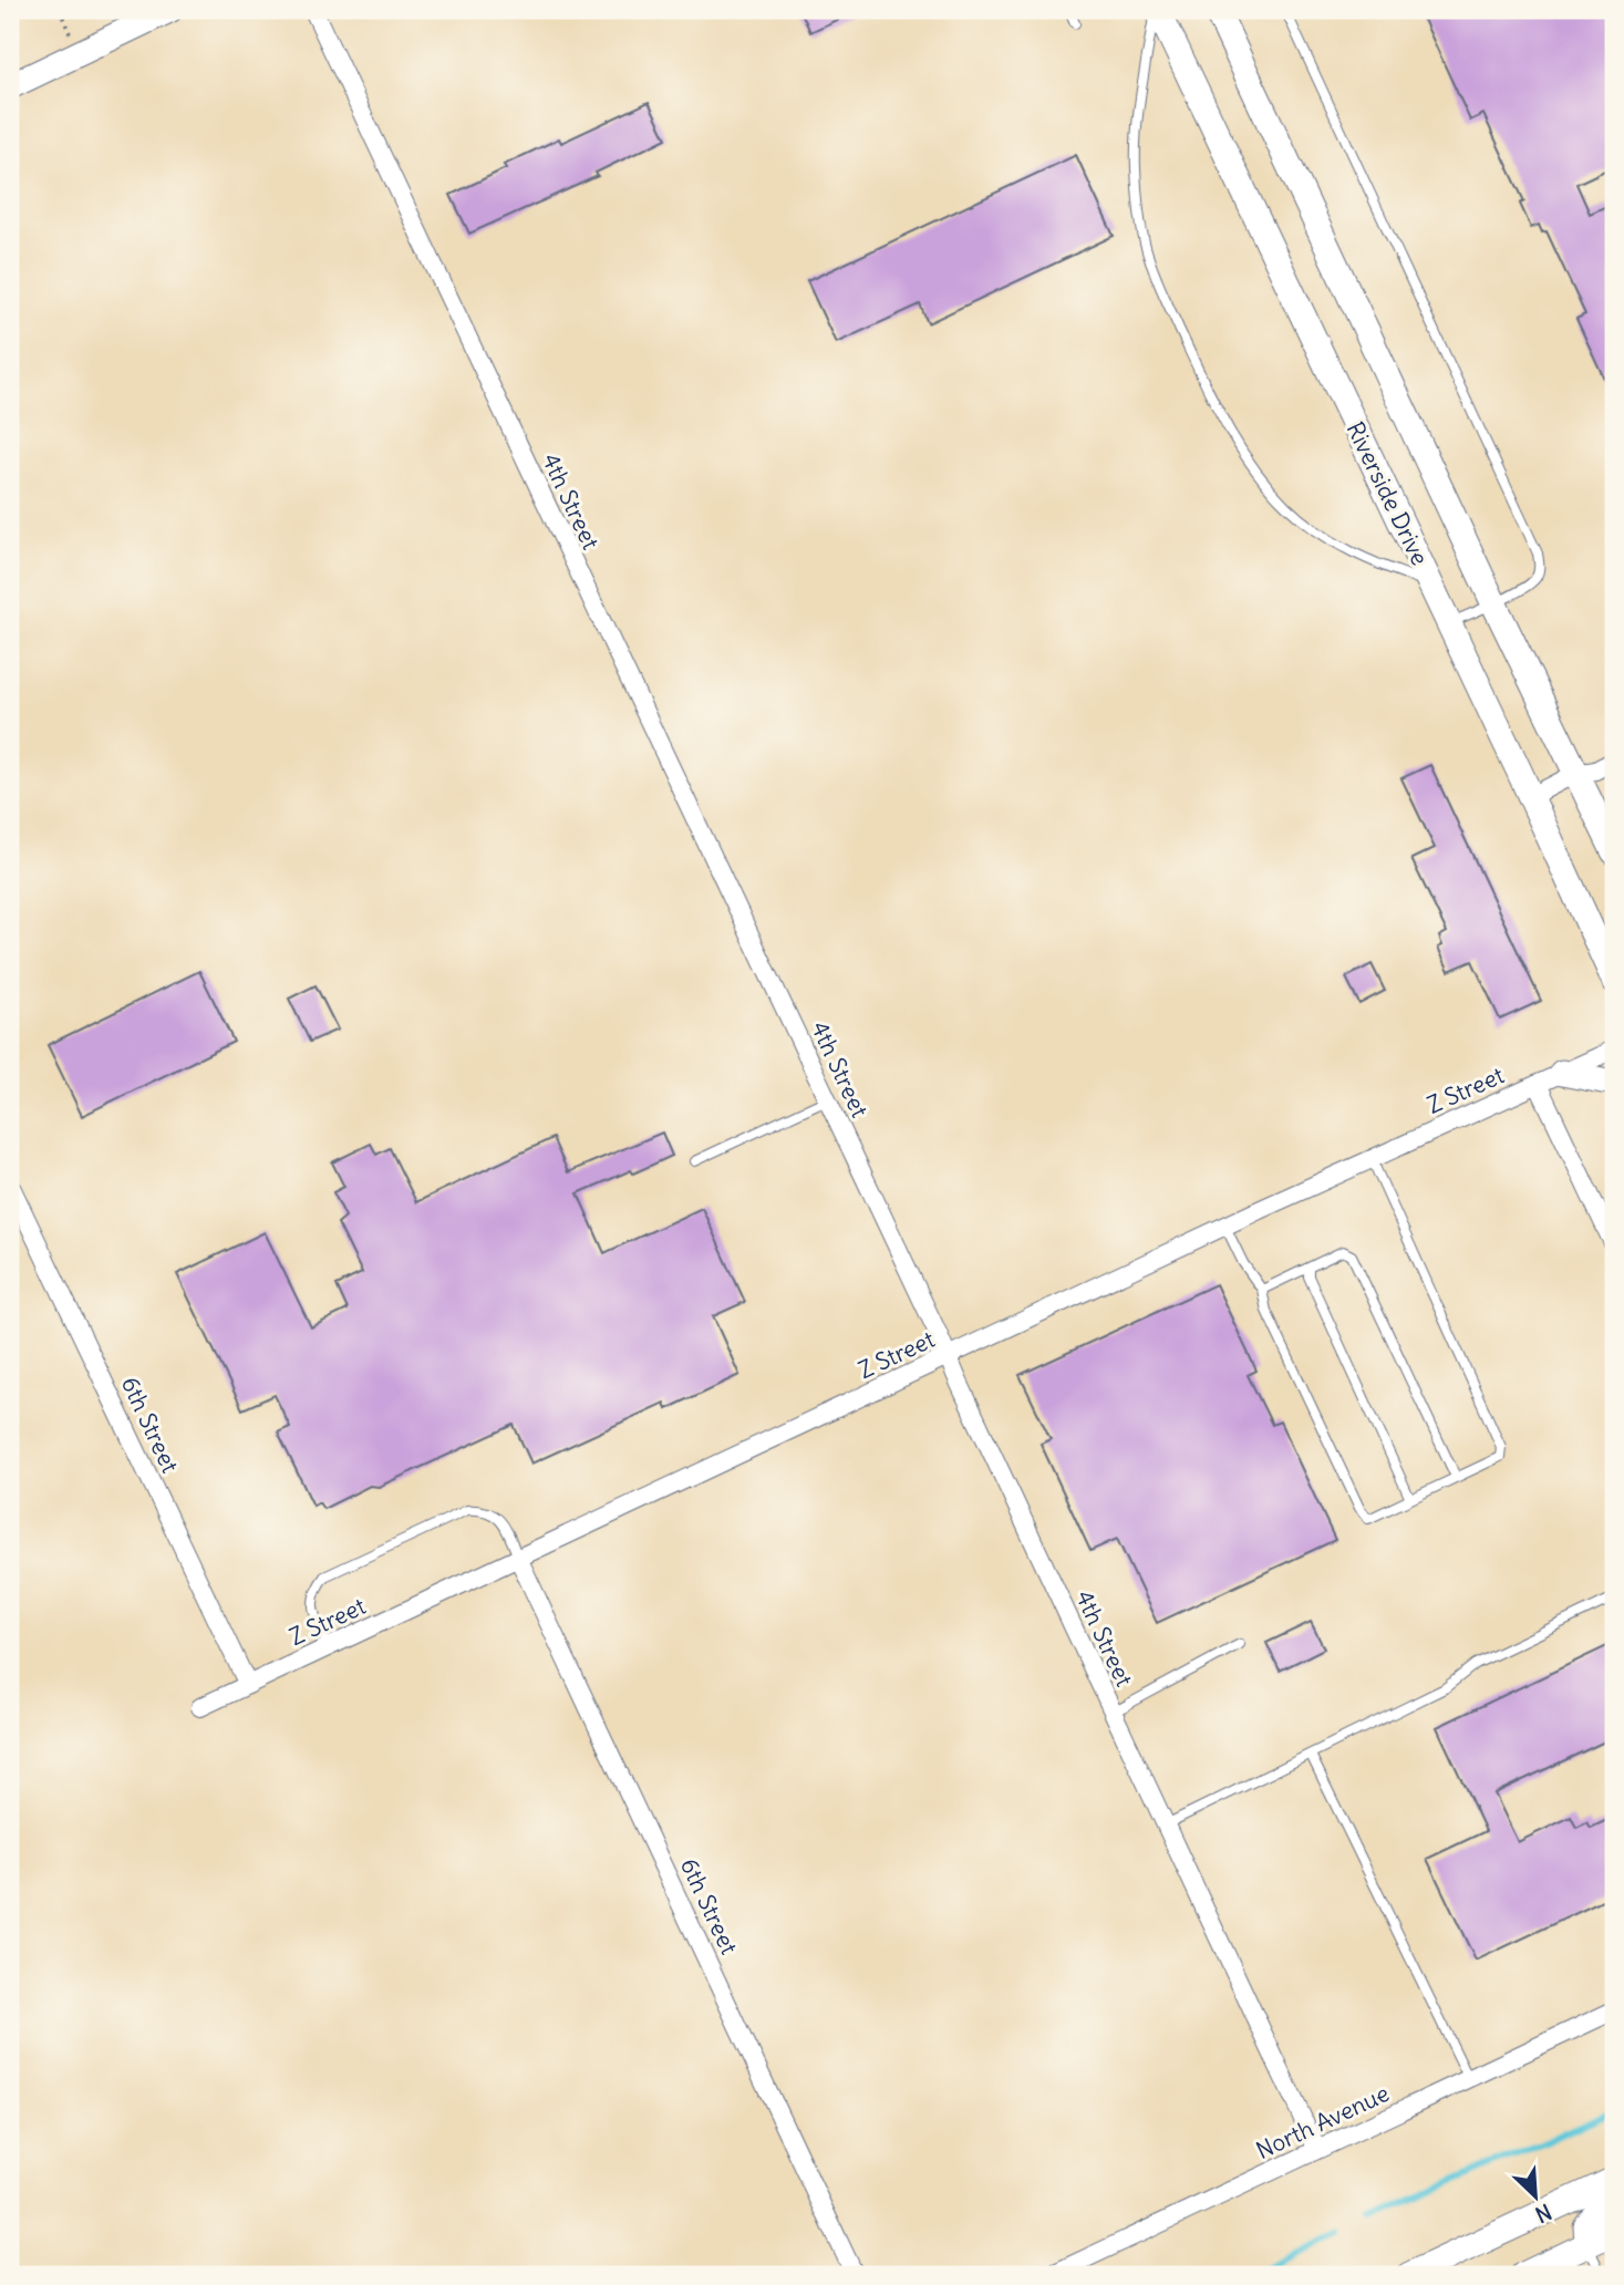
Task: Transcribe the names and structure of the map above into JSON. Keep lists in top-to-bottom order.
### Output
{
  "streets": {
    "street": [
      "Riverside Drive",
      "4th Street",
      "Z Street",
      "6th Street",
      "North Avenue"
    ]
  },
  "crossings": [
    ["4th Street", "Z Street"],
    ["4th Street", "North Avenue"],
    ["Z Street", "6th Street"]
  ],
  "north": "bottom right"
}
